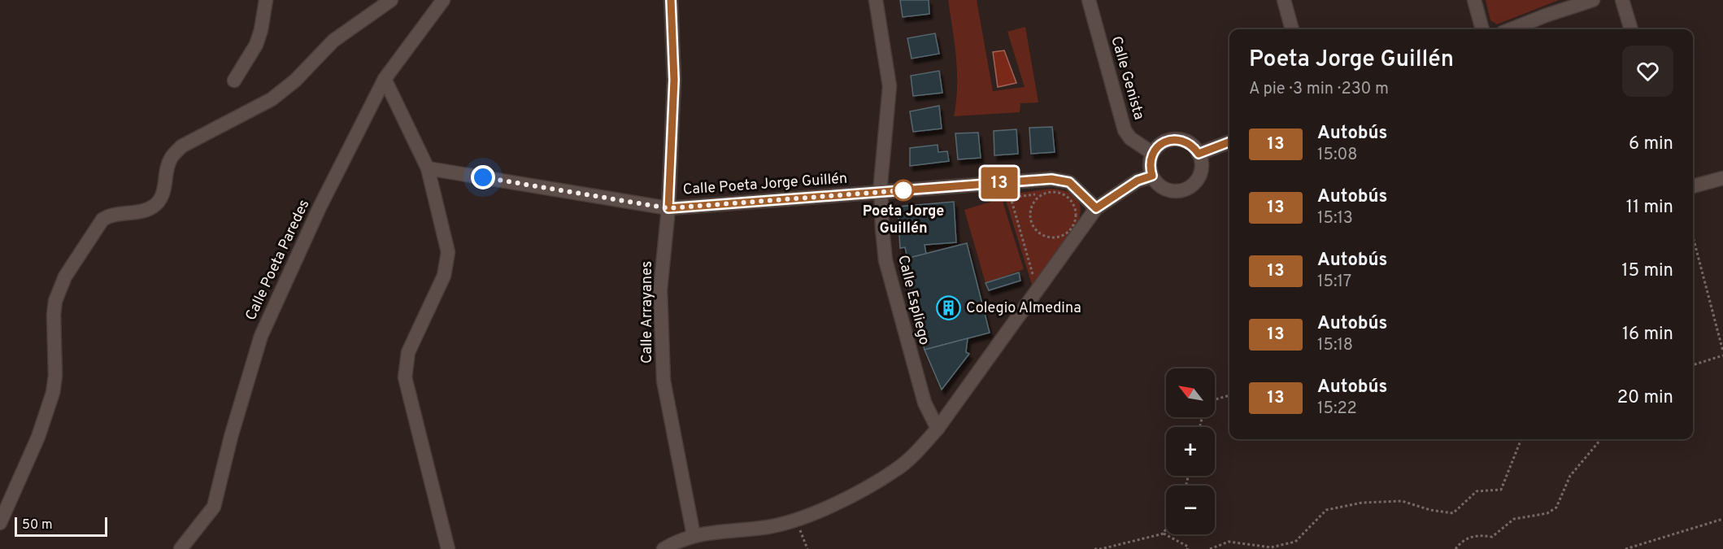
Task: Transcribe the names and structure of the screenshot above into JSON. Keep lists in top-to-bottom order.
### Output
{
  "streets": {
    "street": [
      "Calle Genista",
      "Calle Poeta Jorge Guillén",
      "Calle Poeta Paredes",
      "Calle Espliego",
      "Calle Arrayanes"
    ]
  },
  "crossings": [
    ["Calle Poeta Jorge Guillén", "Calle Espliego"],
    ["Calle Poeta Jorge Guillén", "Calle Arrayanes"]
  ],
  "places": {
    "other": ["Poeta Jorge Guillén"],
    "building": ["Colegio Almedina"]
  },
  "lines": ["bus line 13"],
  "scale_bar": "50 m",
  "north": "top left",
  "page": {
    "on_map": "13",
    "heading": ["Poeta Jorge Guillén", "A pie · 3 min · 230 m"],
    "list": [
      {
        "mark": "13",
        "name": "Autobús",
        "note": "15:08",
        "value": "6 min"
      },
      {
        "mark": "13",
        "name": "Autobús",
        "note": "15:13",
        "value": "11 min"
      },
      {
        "mark": "13",
        "name": "Autobús",
        "note": "15:17",
        "value": "15 min"
      },
      {
        "mark": "13",
        "name": "Autobús",
        "note": "15:18",
        "value": "16 min"
      },
      {
        "mark": "13",
        "name": "Autobús",
        "note": "15:22",
        "value": "20 min"
      }
    ],
    "map_buttons": ["+", "−"],
    "scale": "50 m"
  }
}
